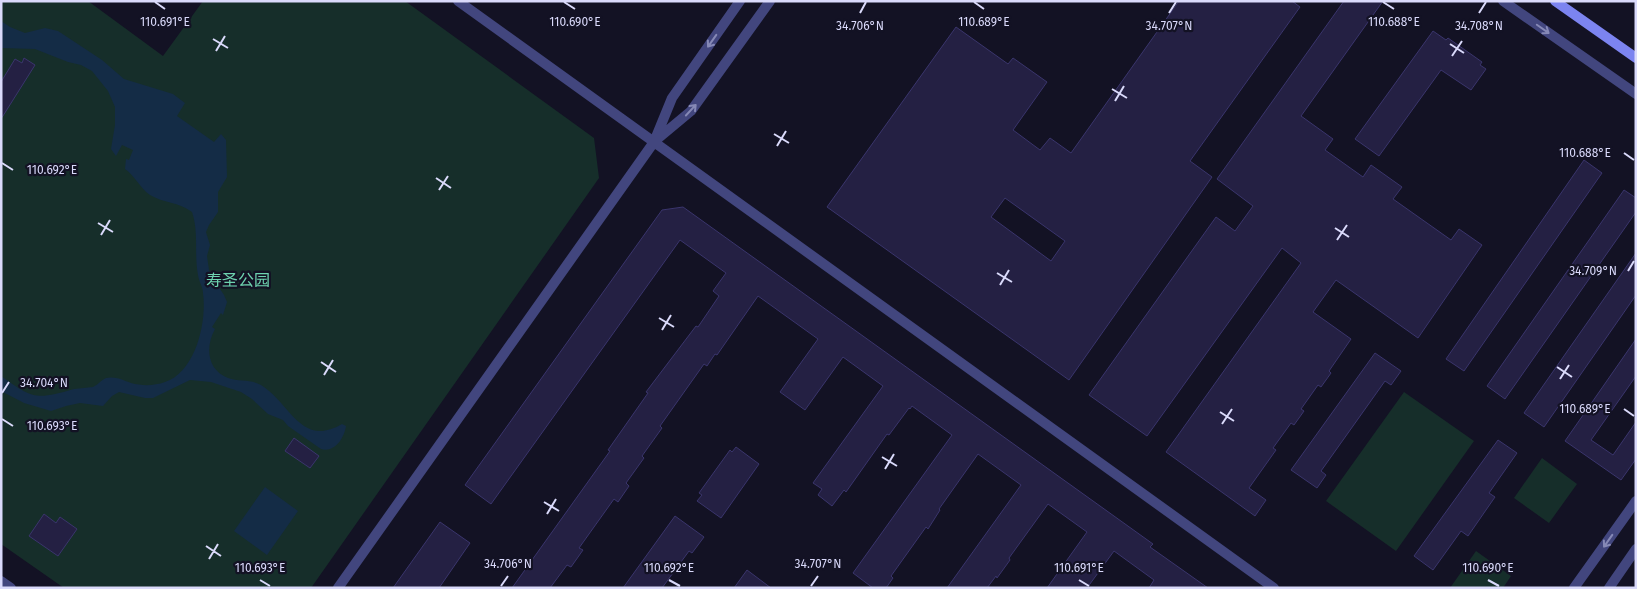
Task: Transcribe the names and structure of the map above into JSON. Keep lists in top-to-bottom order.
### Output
{
  "parks": ["寿圣公园"],
  "coordinates": [
    "110.688°E",
    "110.691°E",
    "110.690°E",
    "110.689°E",
    "34.706°N",
    "34.707°N",
    "34.708°N",
    "110.692°E",
    "34.709°N",
    "34.704°N",
    "110.693°E"
  ]
}
